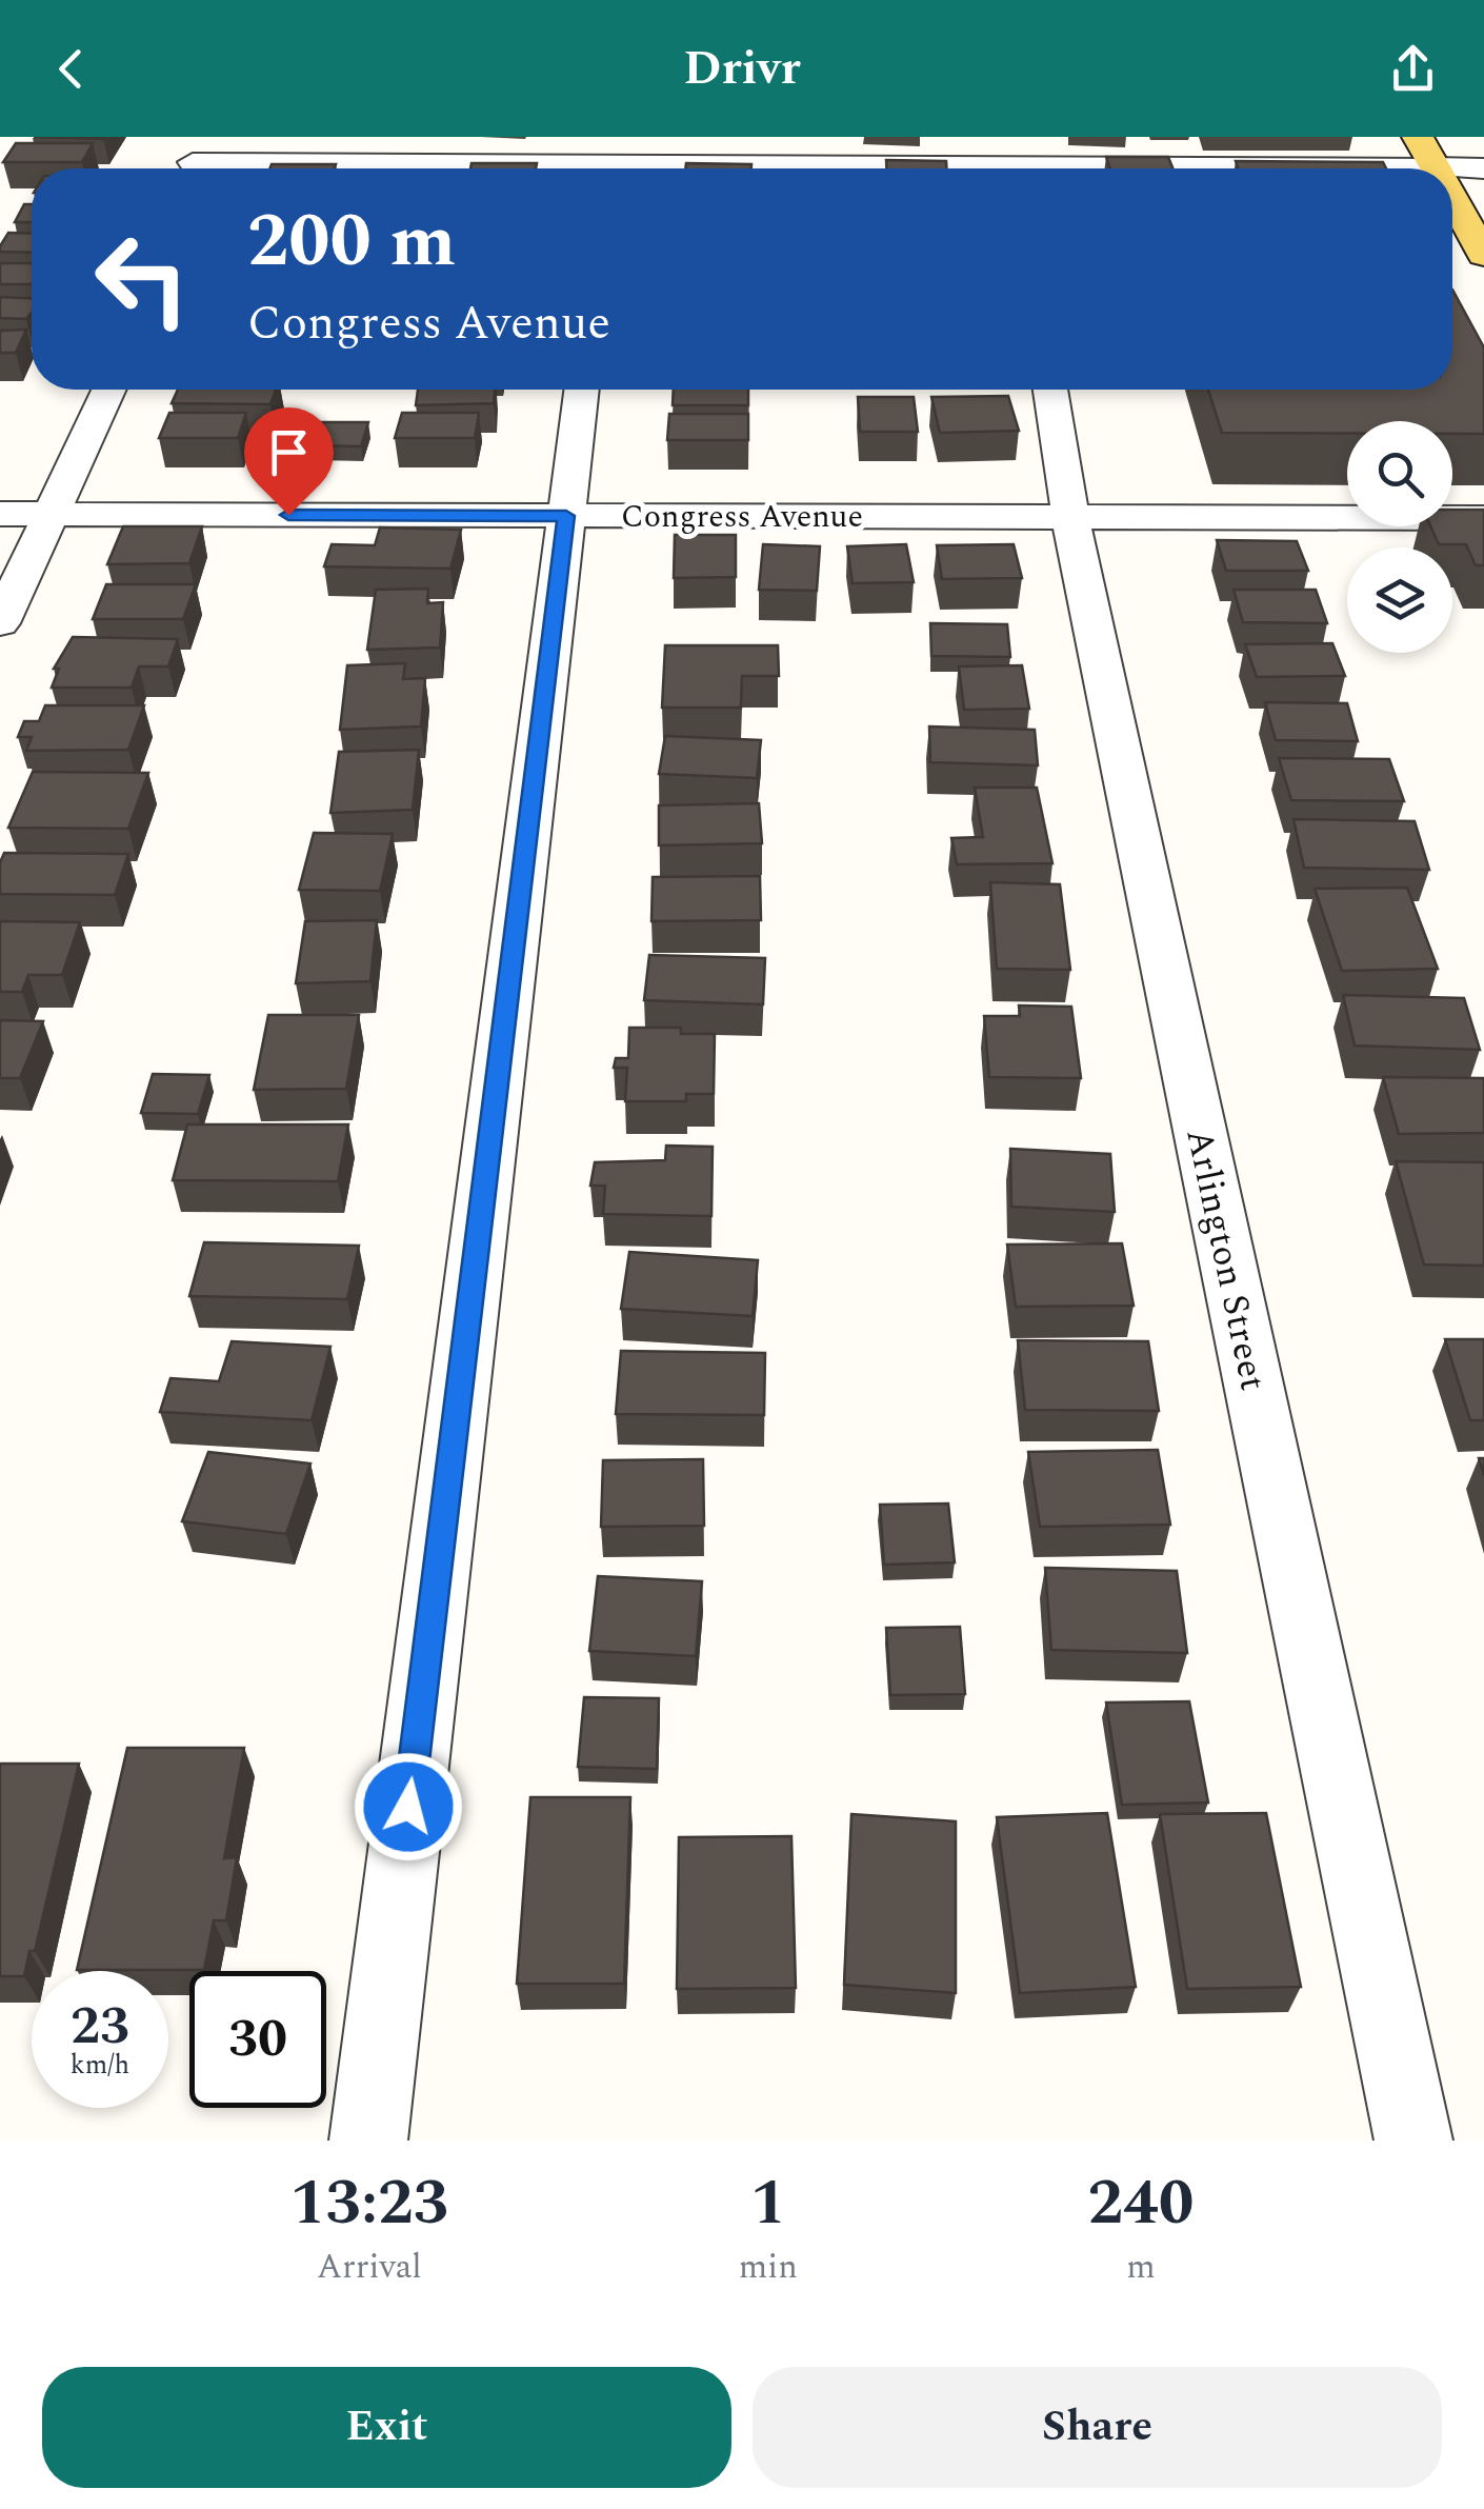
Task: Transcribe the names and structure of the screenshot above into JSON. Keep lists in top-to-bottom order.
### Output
{
  "streets": {
    "street": ["Congress Avenue", "Arlington Street"]
  },
  "crossings": [
    ["Congress Avenue", "Arlington Street"]
  ],
  "page": {
    "header": "Drivr",
    "turn": ["200 m", "Congress Avenue"],
    "speed": "23 km/h",
    "limit": "30",
    "eta": [
      "13:23",
      "Arrival",
      "1",
      "min",
      "240",
      "m"
    ],
    "buttons": ["Exit", "Share"]
  }
}
